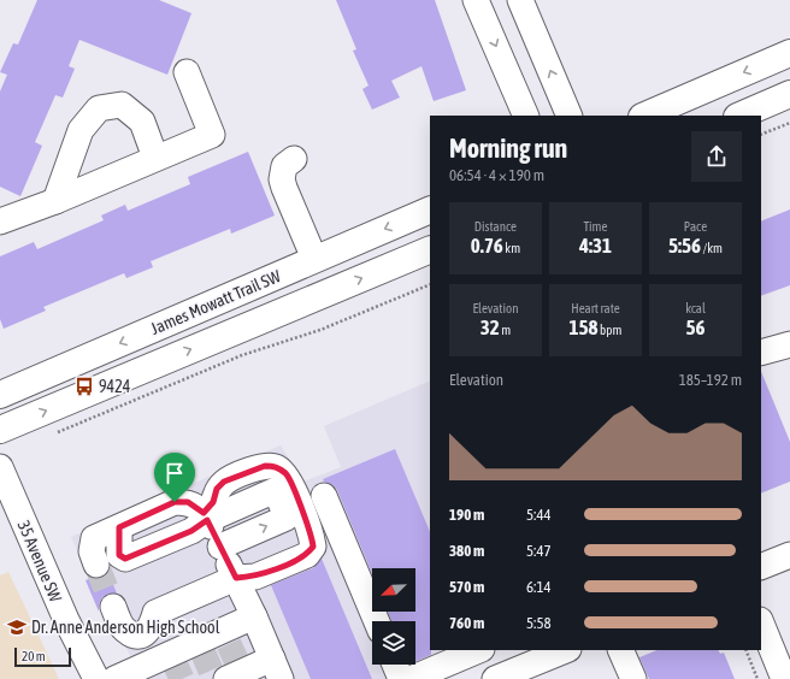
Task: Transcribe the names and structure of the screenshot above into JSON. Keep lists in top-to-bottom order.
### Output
{
  "streets": {
    "main road": ["James Mowatt Trail SW"],
    "street": ["35 Avenue SW"]
  },
  "places": {
    "bus stop": ["9424"],
    "school or university": ["Dr. Anne Anderson High School"]
  },
  "scale_bar": "20 m",
  "north": "bottom left",
  "page": {
    "heading": ["Morning run", "06:54 · 4 × 190 m"],
    "stats": [
      ["Distance", "0.76 km"],
      ["Time", "4:31"],
      ["Pace", "5:56 /km"],
      ["Elevation", "32 m"],
      ["Heart rate", "158 bpm"],
      ["kcal", "56"]
    ],
    "chart": ["Elevation", "185–192 m"],
    "list": [
      {
        "name": "190 m",
        "note": "5:44"
      },
      {
        "name": "380 m",
        "note": "5:47"
      },
      {
        "name": "570 m",
        "note": "6:14"
      },
      {
        "name": "760 m",
        "note": "5:58"
      }
    ],
    "scale": "20 m"
  }
}
